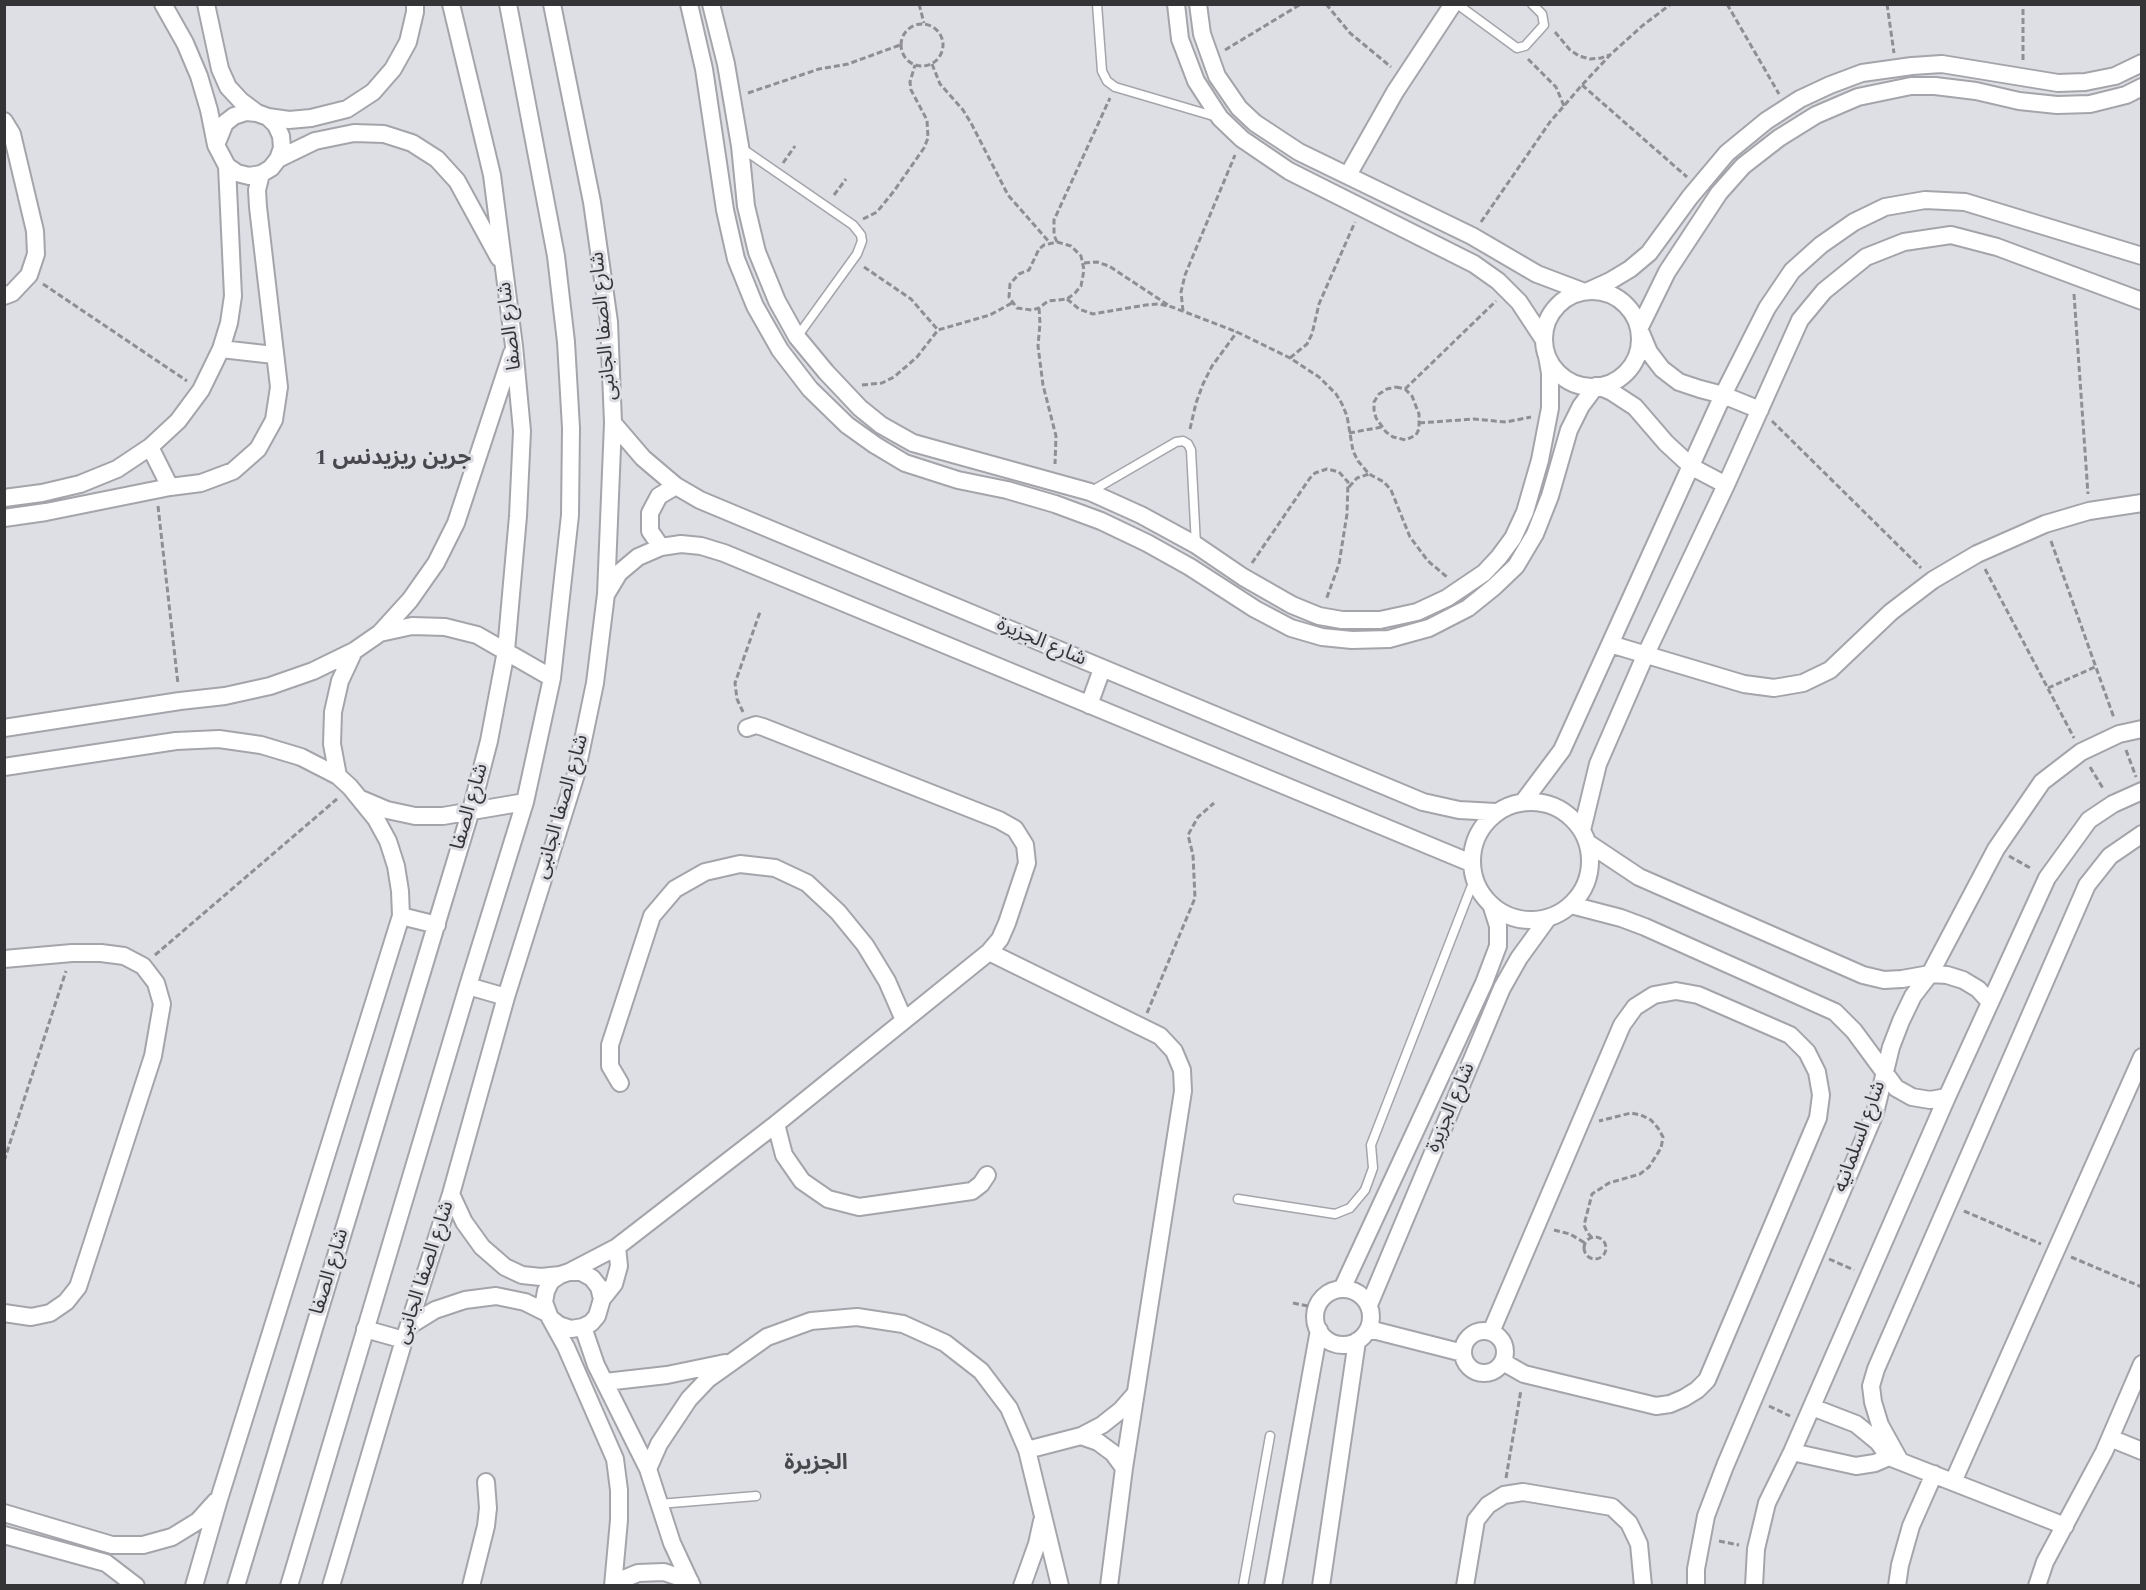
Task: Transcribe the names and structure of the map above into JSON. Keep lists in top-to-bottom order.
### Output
{
  "streets": {
    "street": [
      "شارع الصفا",
      "شارع الصفا الجانبى",
      "شارع الجزيرة",
      "شارع السلمانيه"
    ]
  },
  "crossings": [
    ["شارع الصفا الجانبى", "شارع الجزيرة"]
  ],
  "districts": ["جرين ريزيدنس 1", "الجزيرة"]
}
